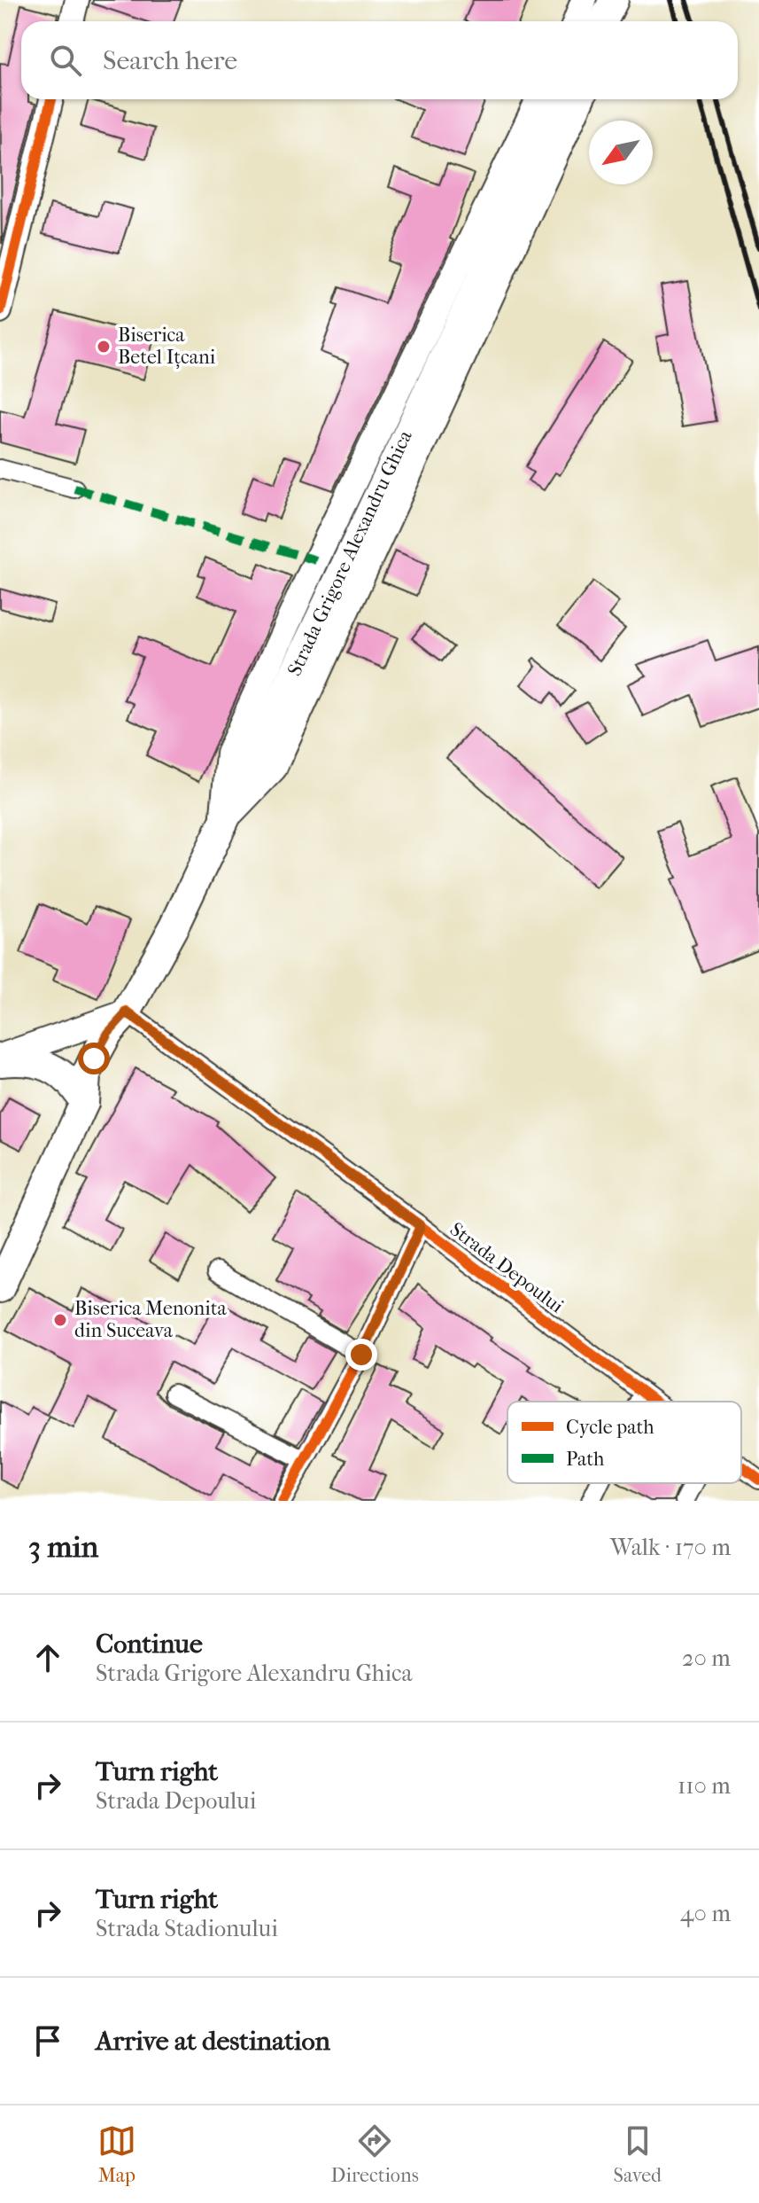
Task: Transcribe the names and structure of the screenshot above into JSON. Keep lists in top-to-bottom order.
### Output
{
  "streets": {
    "main road": ["Strada Grigore Alexandru Ghica"],
    "street": ["Strada Depoului"]
  },
  "crossings": [
    ["Strada Grigore Alexandru Ghica", "Strada Depoului"]
  ],
  "places": ["Biserica Betel Iţcani", "Biserica Menonita din Suceava"],
  "legend": ["Cycle path", "Path"],
  "north": "bottom left",
  "page": {
    "search": "Search here",
    "heading": ["3 min", "Walk · 170 m"],
    "list": [
      ["Continue", "Strada Grigore Alexandru Ghica", "20 m"],
      ["Turn right", "Strada Depoului", "110 m"],
      ["Turn right", "Strada Stadionului", "40 m"],
      "Arrive at destination"
    ],
    "nav": ["Map", "Directions", "Saved"]
  }
}
